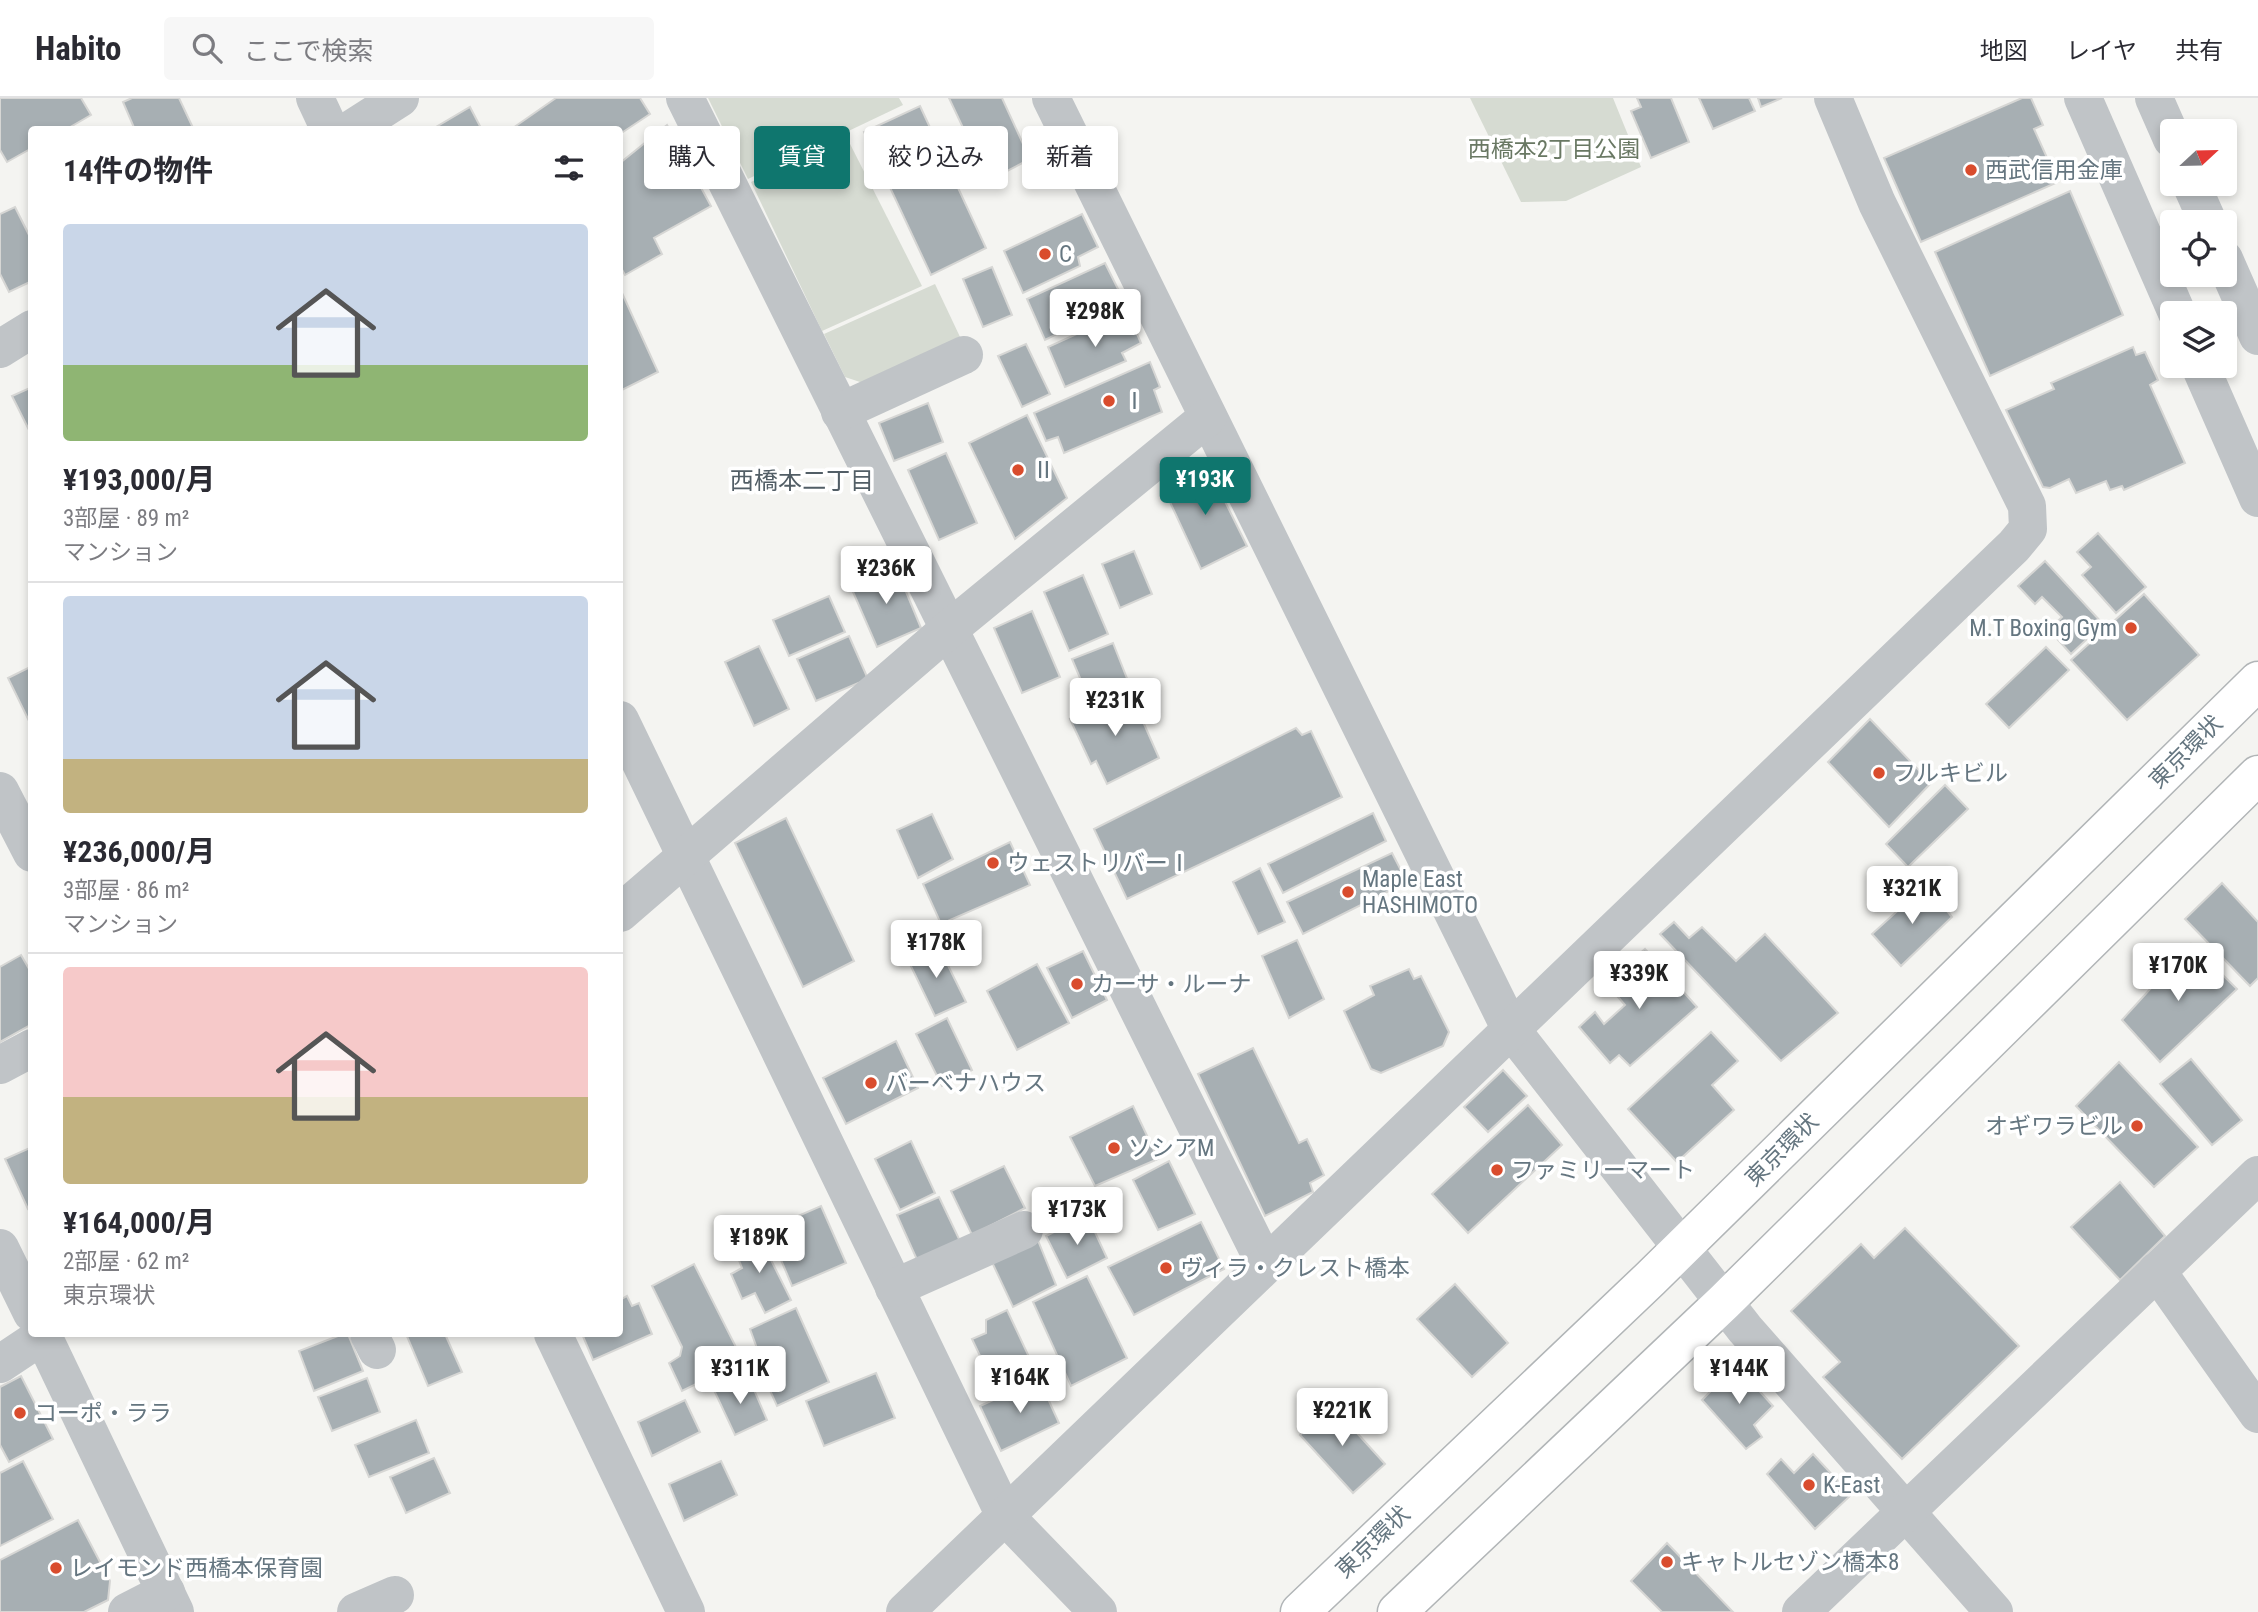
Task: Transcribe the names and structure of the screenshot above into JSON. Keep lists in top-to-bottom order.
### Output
{
  "streets": {
    "highway": ["東京環状"]
  },
  "districts": ["西橋本二丁目"],
  "parks": ["西橋本2丁目公園"],
  "places": [
    "西武信用金庫",
    "C",
    "Ⅰ",
    "Ⅱ",
    "M.T Boxing Gym",
    "フルキビル",
    "ウェストリバーⅠ",
    "Maple East HASHIMOTO",
    "カーサ・ルーナ",
    "バーベナハウス",
    "オギワラビル",
    "ソシアM",
    "ファミリーマート",
    "ヴィラ・クレスト橋本",
    "コーポ・ララ",
    "K-East",
    "キャトルセゾン橋本8",
    "レイモンド西橋本保育園"
  ],
  "north": "right",
  "page": {
    "header": "Habito",
    "search": "ここで検索",
    "nav": ["地図", "レイヤ", "共有"],
    "chip": [
      "購入",
      "賃貸",
      "絞り込み",
      "新着"
    ],
    "heading": "14件の物件",
    "list": [
      {
        "name": "¥193,000/月",
        "note": "3部屋 · 89 m² · マンション"
      },
      {
        "name": "¥236,000/月",
        "note": "3部屋 · 86 m² · マンション"
      },
      {
        "name": "¥164,000/月",
        "note": "2部屋 · 62 m² · 東京環状"
      }
    ],
    "price": [
      "¥298K",
      "¥193K",
      "¥236K",
      "¥231K",
      "¥321K",
      "¥178K",
      "¥170K",
      "¥339K",
      "¥173K",
      "¥189K",
      "¥311K",
      "¥144K",
      "¥164K",
      "¥221K"
    ]
  }
}
